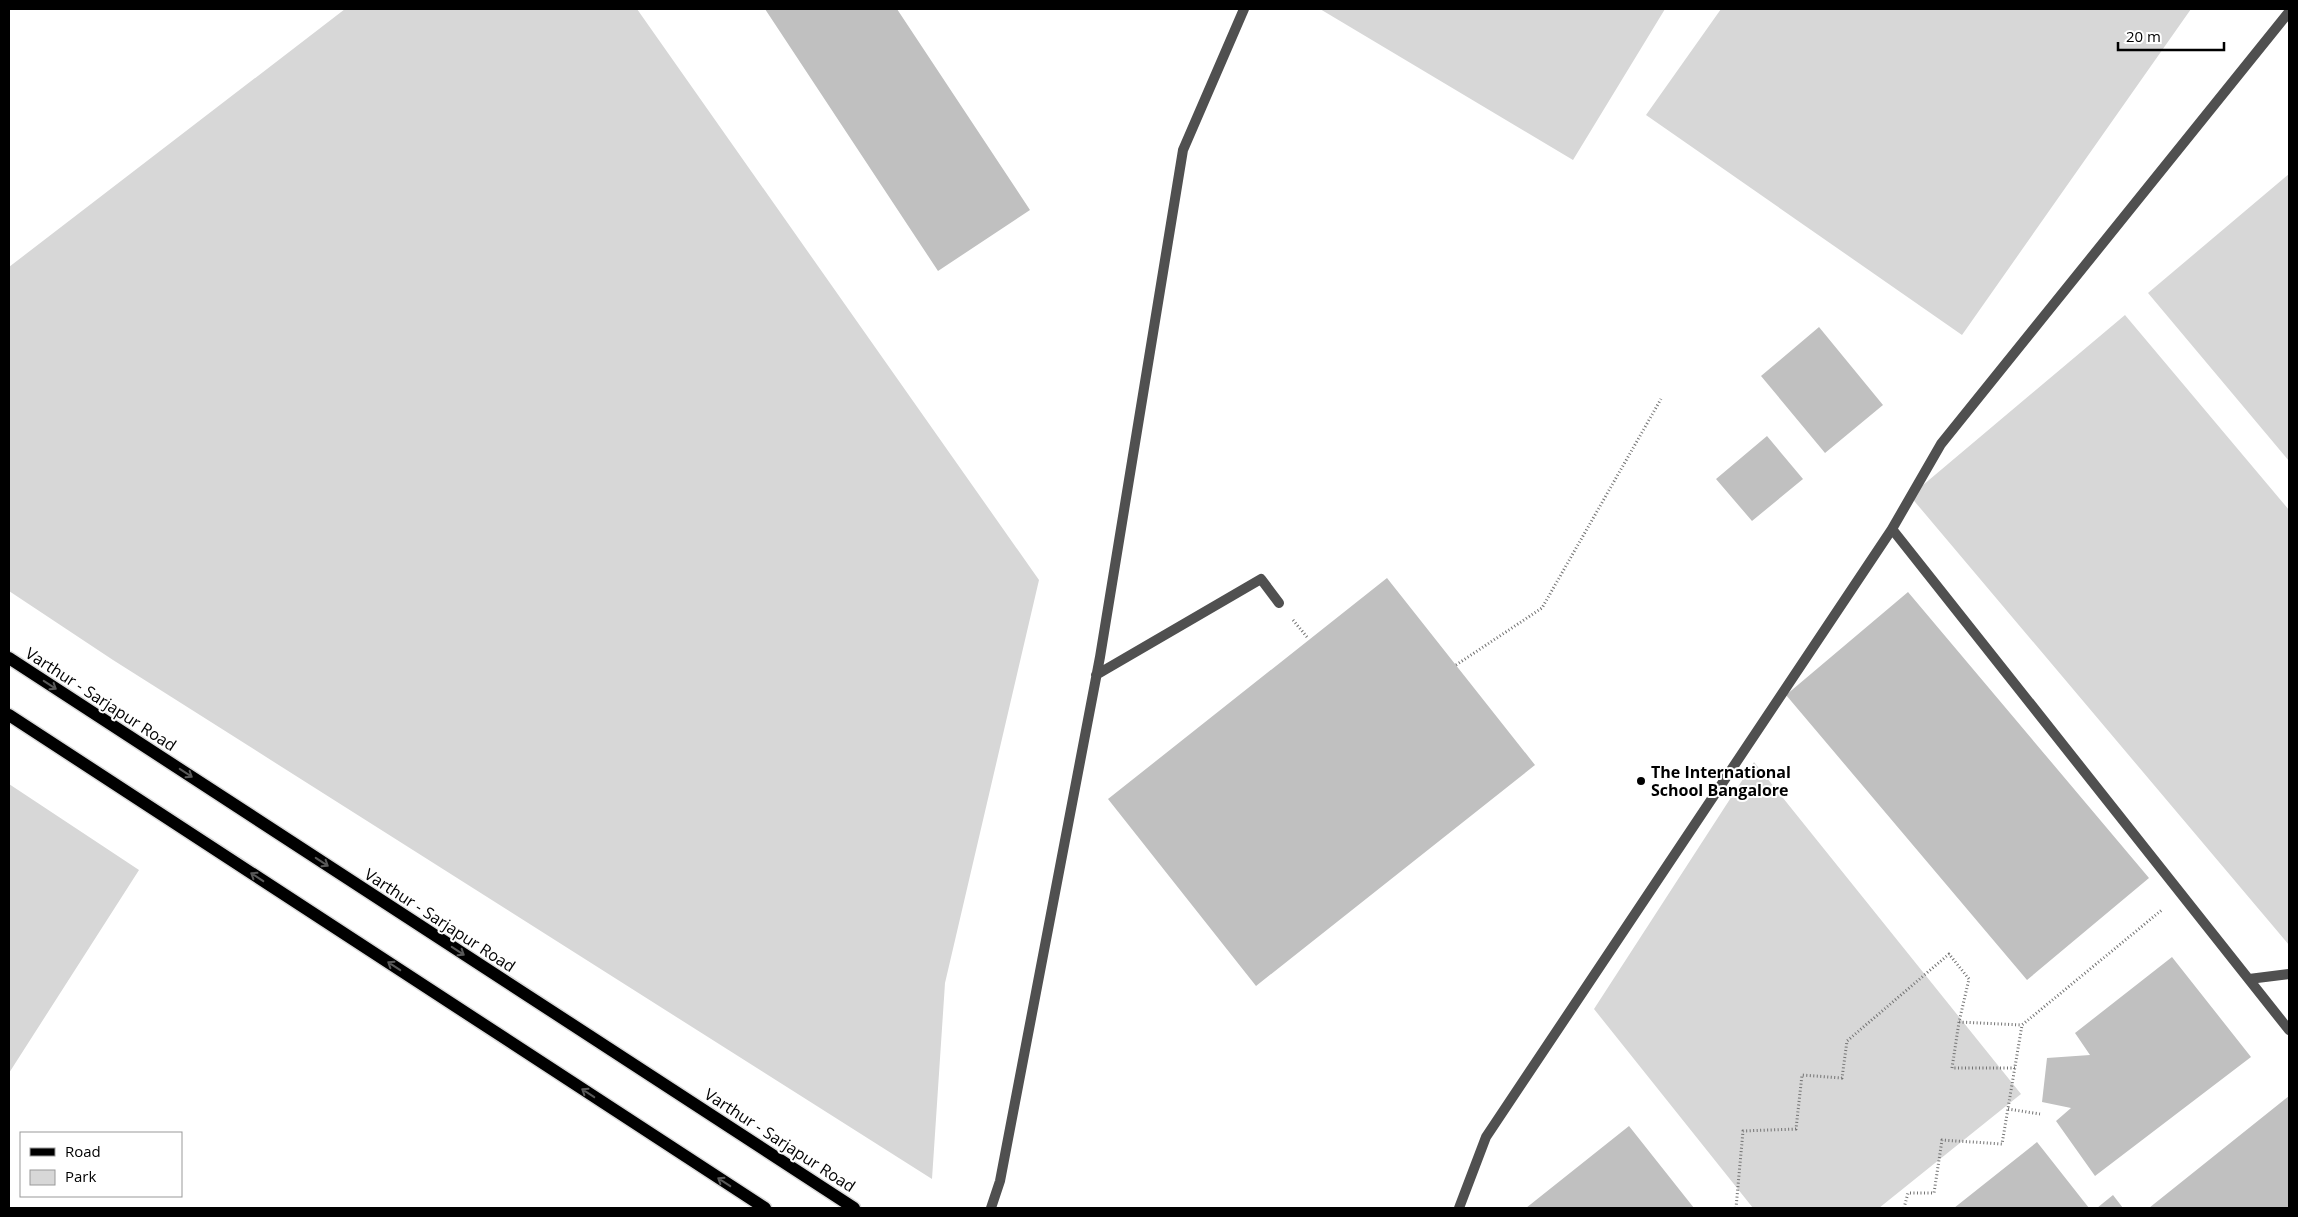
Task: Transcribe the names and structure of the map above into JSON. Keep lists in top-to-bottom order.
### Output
{
  "streets": {
    "main road": ["Varthur - Sarjapur Road"]
  },
  "places": ["The International School Bangalore"],
  "legend": ["Road", "Park"],
  "scale_bar": "20 m"
}
